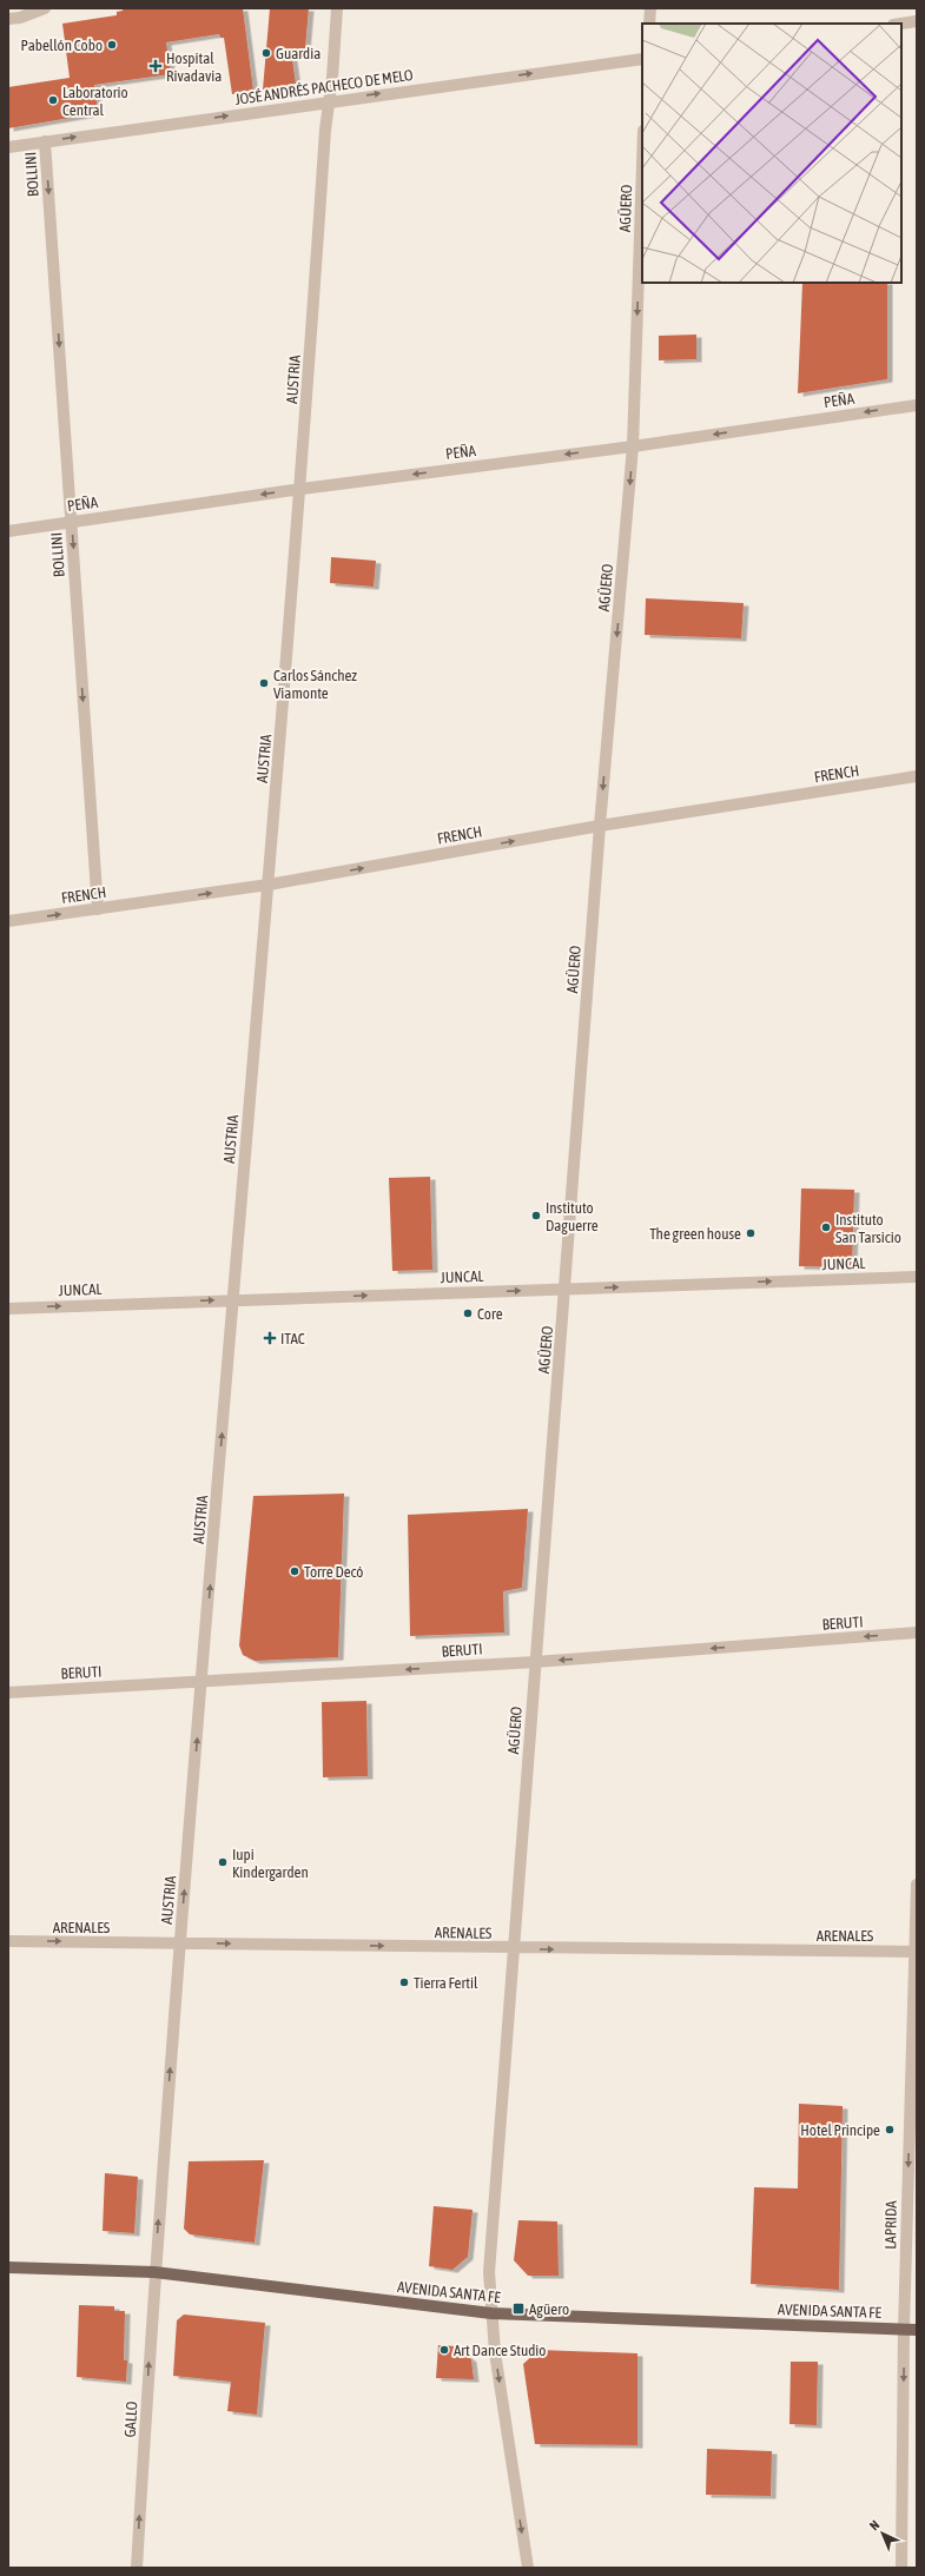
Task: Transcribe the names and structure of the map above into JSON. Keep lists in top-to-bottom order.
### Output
{
  "streets": {
    "main road": ["AVENIDA SANTA FE"],
    "street": [
      "JOSÉ ANDRÉS PACHECO DE MELO",
      "BOLLINI",
      "AGÜERO",
      "AUSTRIA",
      "PEÑA",
      "FRENCH",
      "JUNCAL",
      "BERUTI",
      "ARENALES",
      "LAPRIDA",
      "GALLO"
    ]
  },
  "crossings": [
    ["JOSÉ ANDRÉS PACHECO DE MELO", "BOLLINI"],
    ["JOSÉ ANDRÉS PACHECO DE MELO", "AUSTRIA"],
    ["BOLLINI", "PEÑA"],
    ["BOLLINI", "FRENCH"],
    ["AGÜERO", "PEÑA"],
    ["AGÜERO", "FRENCH"],
    ["AGÜERO", "JUNCAL"],
    ["AGÜERO", "BERUTI"],
    ["AGÜERO", "ARENALES"],
    ["AGÜERO", "AVENIDA SANTA FE"],
    ["AUSTRIA", "PEÑA"],
    ["AUSTRIA", "FRENCH"],
    ["AUSTRIA", "JUNCAL"],
    ["AUSTRIA", "BERUTI"],
    ["AUSTRIA", "ARENALES"],
    ["AUSTRIA", "AVENIDA SANTA FE"],
    ["AUSTRIA", "GALLO"],
    ["ARENALES", "LAPRIDA"],
    ["LAPRIDA", "AVENIDA SANTA FE"],
    ["AVENIDA SANTA FE", "GALLO"]
  ],
  "one_way": [
    "JOSÉ ANDRÉS PACHECO DE MELO",
    "BOLLINI",
    "AGÜERO",
    "AUSTRIA",
    "PEÑA",
    "FRENCH",
    "JUNCAL",
    "BERUTI",
    "ARENALES",
    "LAPRIDA",
    "GALLO"
  ],
  "places": {
    "other": [
      "Pabellón Cobo",
      "Guardia",
      "Laboratorio Central",
      "Carlos Sánchez Viamonte",
      "Instituto Daguerre",
      "Instituto San Tarsicio",
      "The green house",
      "Core",
      "Torre Decó",
      "Iupi Kindergarden",
      "Tierra Fertil",
      "Hotel Principe",
      "Art Dance Studio"
    ],
    "health": ["Hospital Rivadavia", "ITAC"],
    "transit": ["Agüero"]
  },
  "north": "top left"
}
